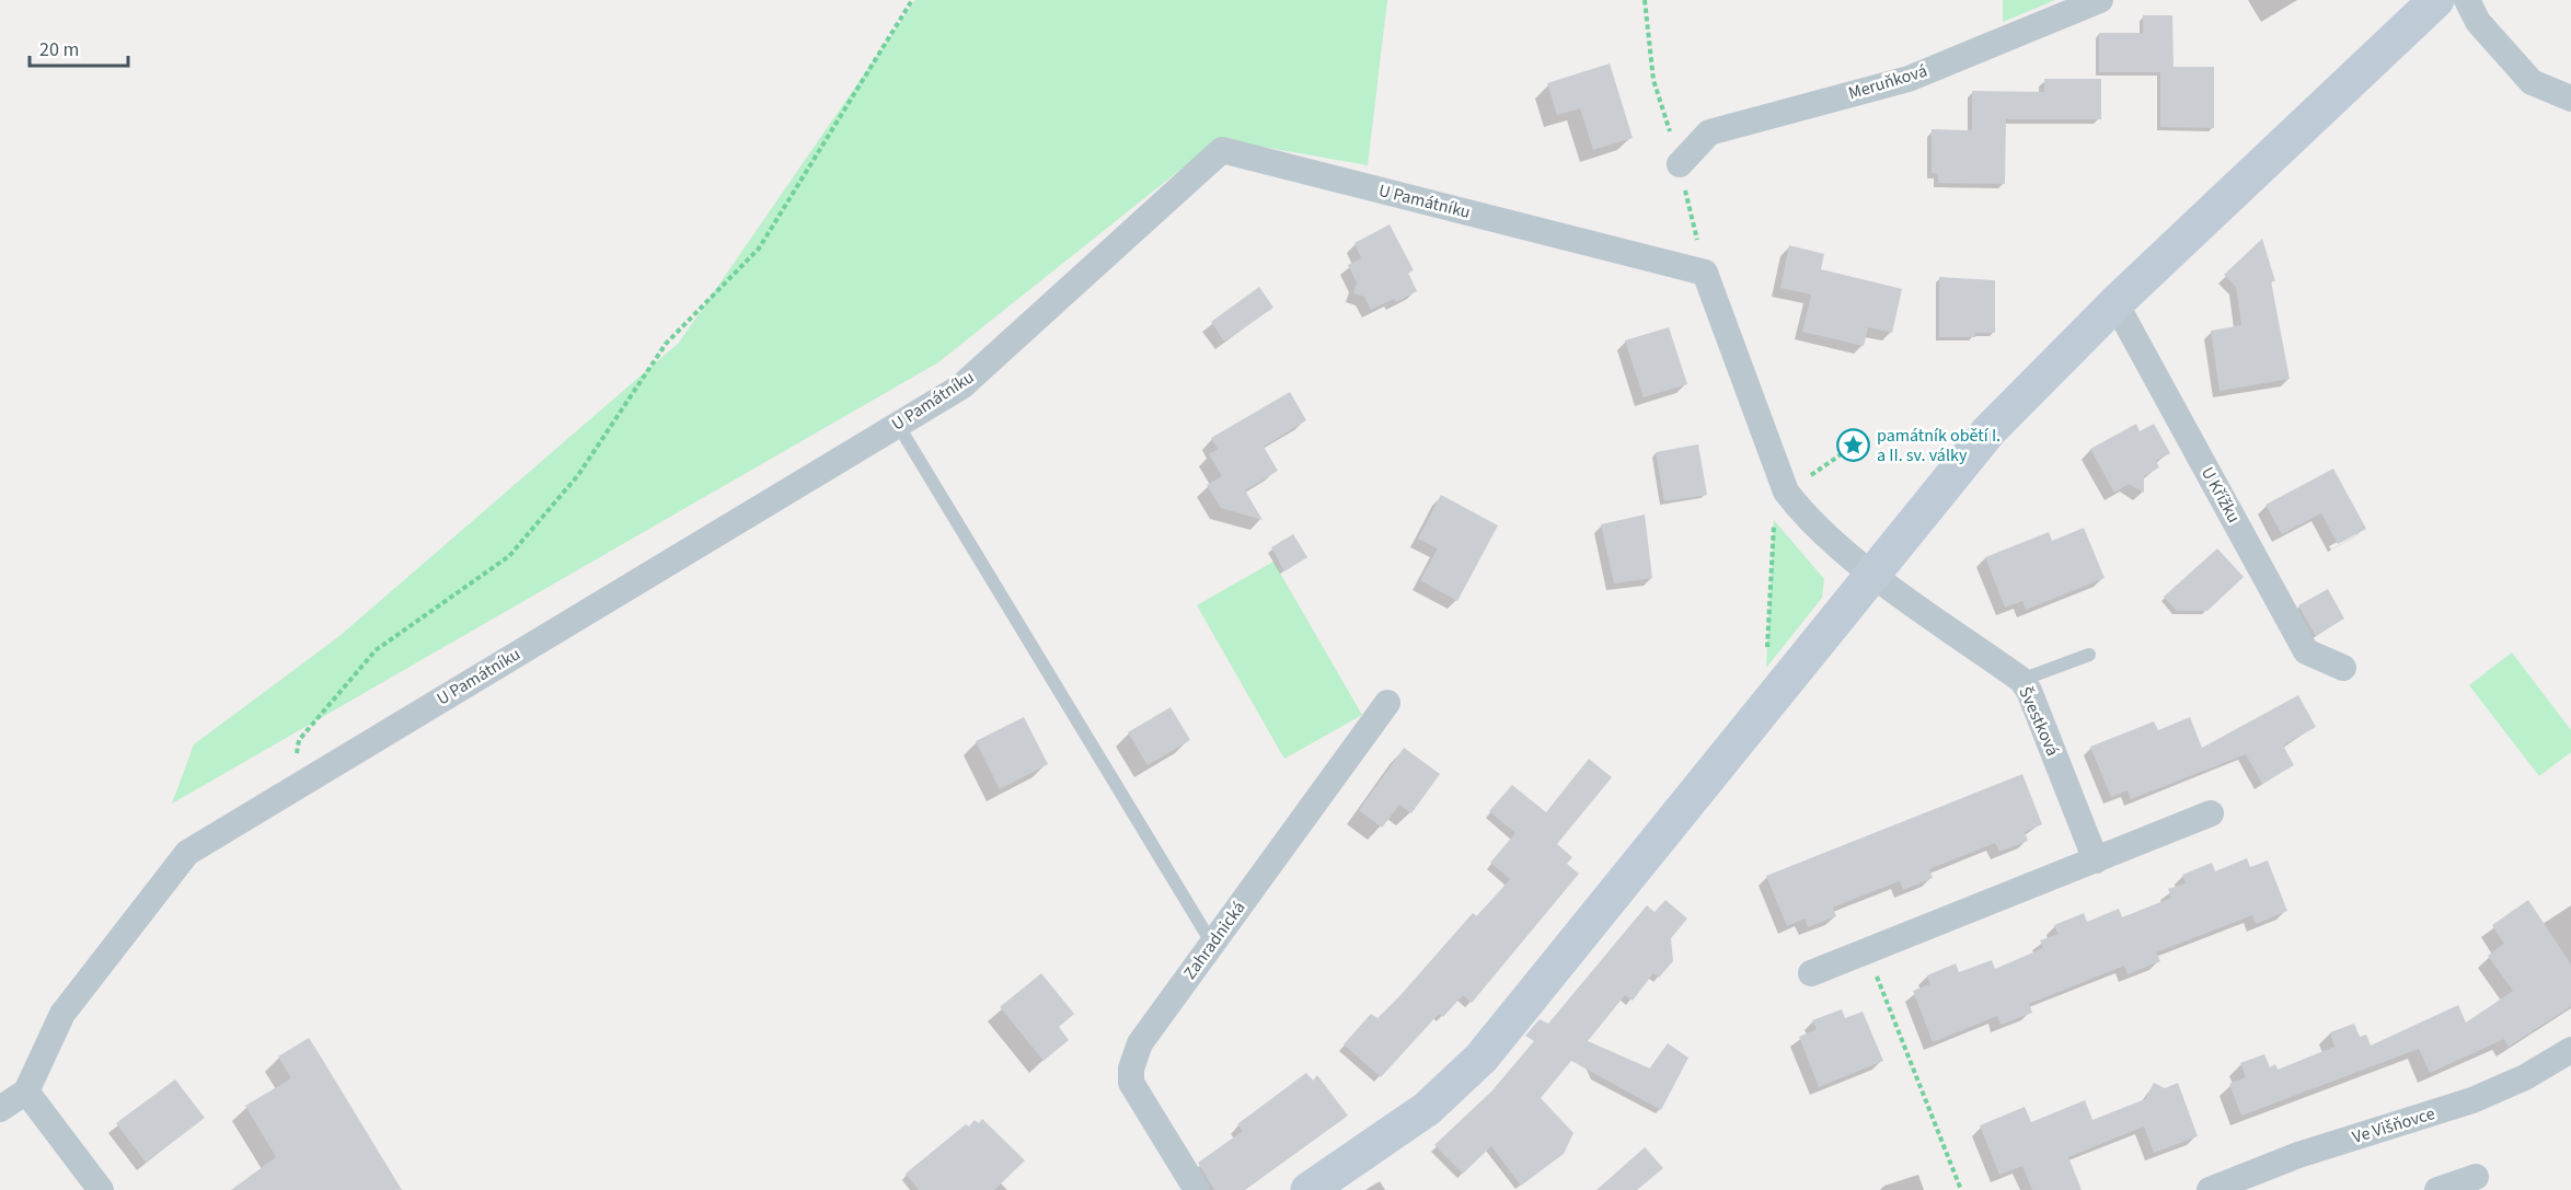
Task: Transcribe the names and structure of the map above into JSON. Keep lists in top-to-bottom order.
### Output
{
  "streets": {
    "street": [
      "Meruňková",
      "U Památníku",
      "U Křížku",
      "Švestková",
      "Zahradnická",
      "Ve Višňovce"
    ]
  },
  "crossings": [
    ["U Památníku", "Švestková"]
  ],
  "places": {
    "place": ["památník obětí I. a II. sv. války"]
  },
  "scale_bar": "20 m"
}
